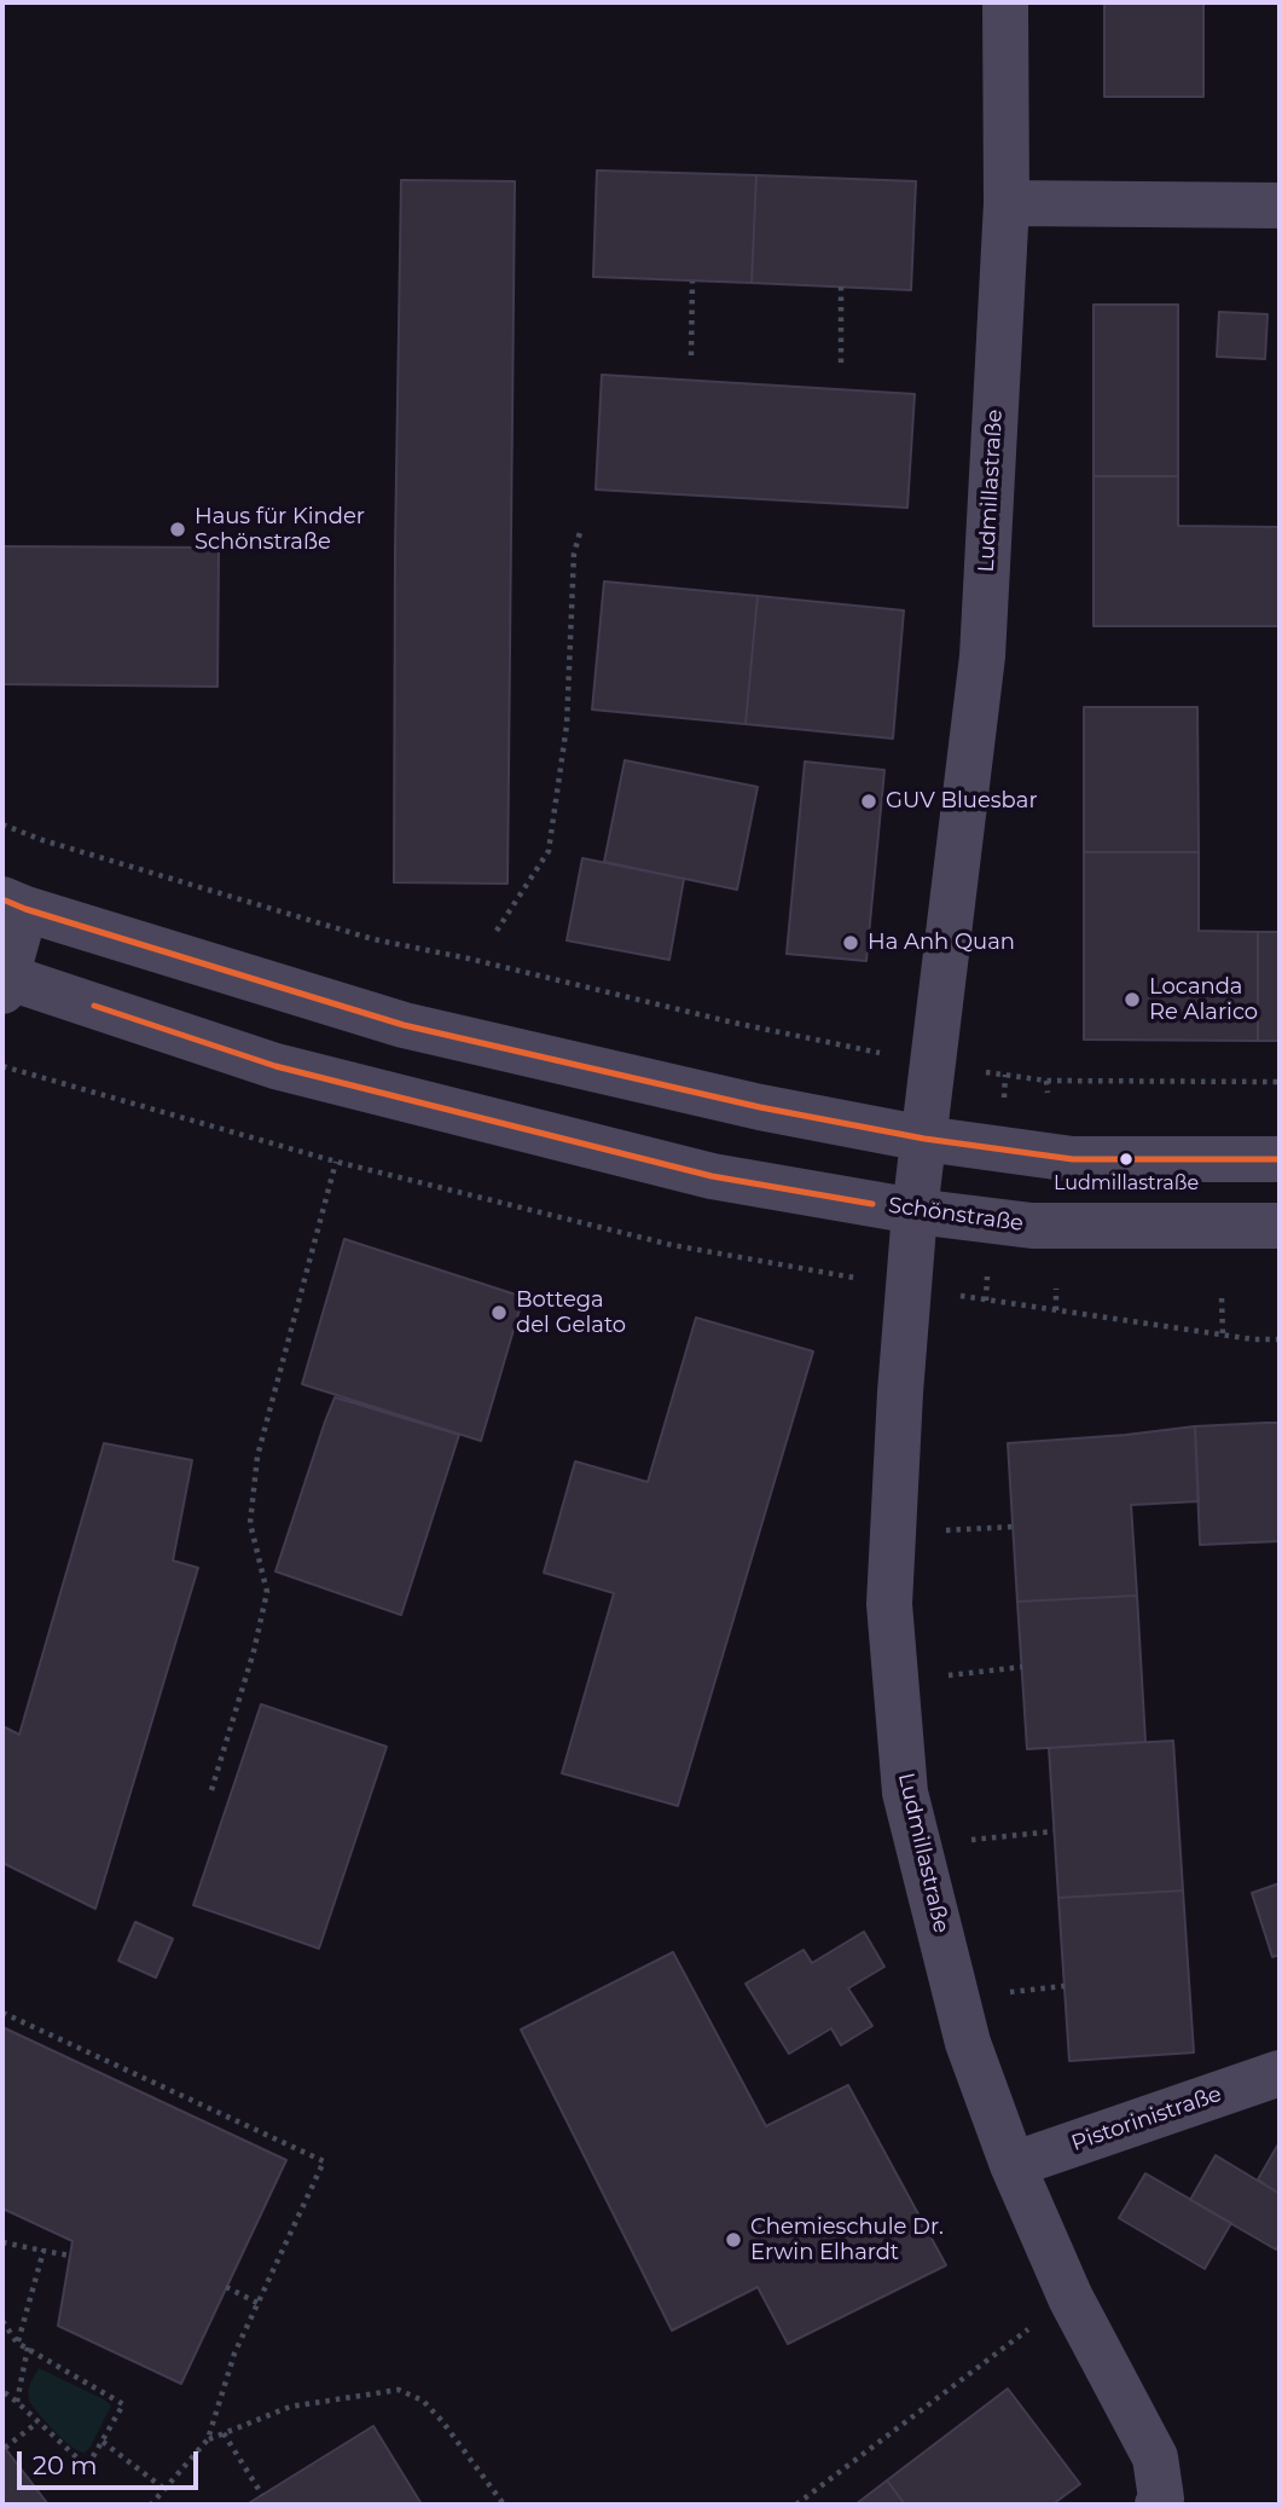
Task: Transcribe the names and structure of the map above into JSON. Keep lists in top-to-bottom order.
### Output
{
  "streets": {
    "street": ["Ludmillastraße", "Schönstraße", "Pistorinistraße"]
  },
  "crossings": [
    ["Ludmillastraße", "Schönstraße"],
    ["Ludmillastraße", "Pistorinistraße"]
  ],
  "places": [
    "Haus für Kinder Schönstraße",
    "GUV Bluesbar",
    "Ha Anh Quan",
    "Locanda Re Alarico",
    "Ludmillastraße",
    "Bottega del Gelato",
    "Chemieschule Dr. Erwin Elhardt"
  ],
  "scale_bar": "20 m"
}
